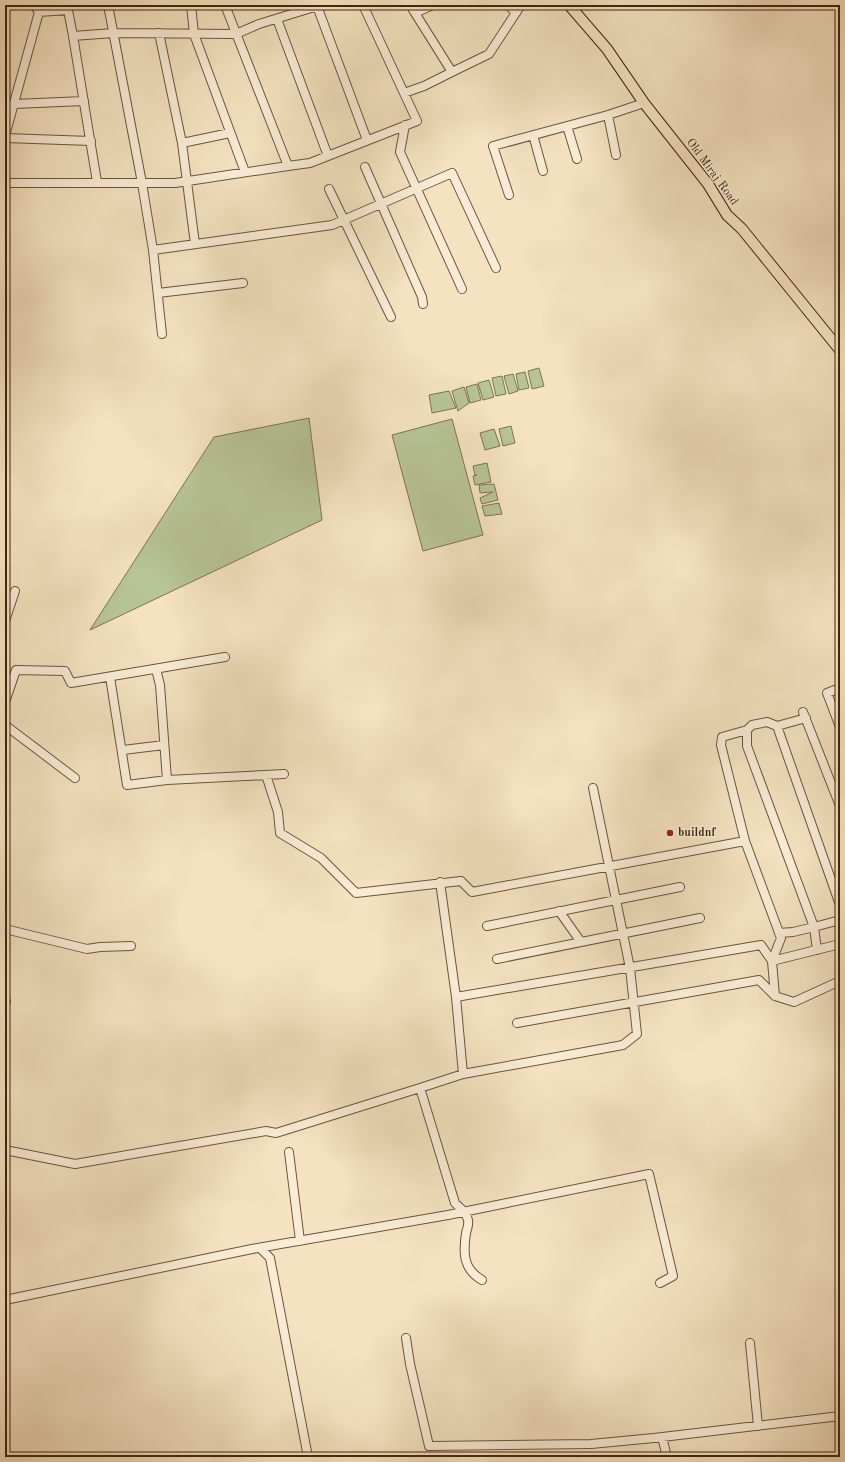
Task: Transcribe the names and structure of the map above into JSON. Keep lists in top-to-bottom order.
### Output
{
  "streets": {
    "main road": ["Old Miraj Road"]
  },
  "places": ["buildnf"]
}
